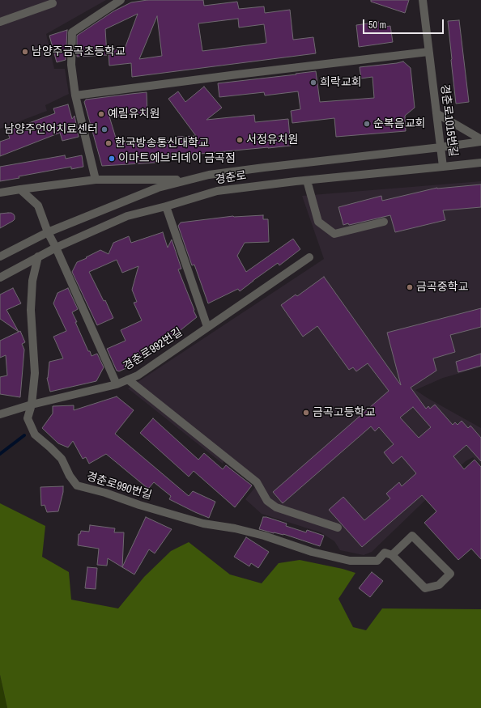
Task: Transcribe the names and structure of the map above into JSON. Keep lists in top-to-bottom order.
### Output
{
  "streets": {
    "street": [
      "경춘로1015번길",
      "경춘로",
      "경춘로992번길",
      "경춘로990번길"
    ]
  },
  "crossings": [
    ["경춘로1015번길", "경춘로"],
    ["경춘로", "경춘로992번길"],
    ["경춘로", "경춘로990번길"]
  ],
  "places": [
    "남양주금곡초등학교",
    "희락교회",
    "예림유치원",
    "순복음교회",
    "남양주언어치료센터",
    "서정유치원",
    "한국방송통신대학교",
    "이마트에브리데이 금곡점",
    "금곡중학교",
    "금곡고등학교"
  ],
  "scale_bar": "50 m"
}
